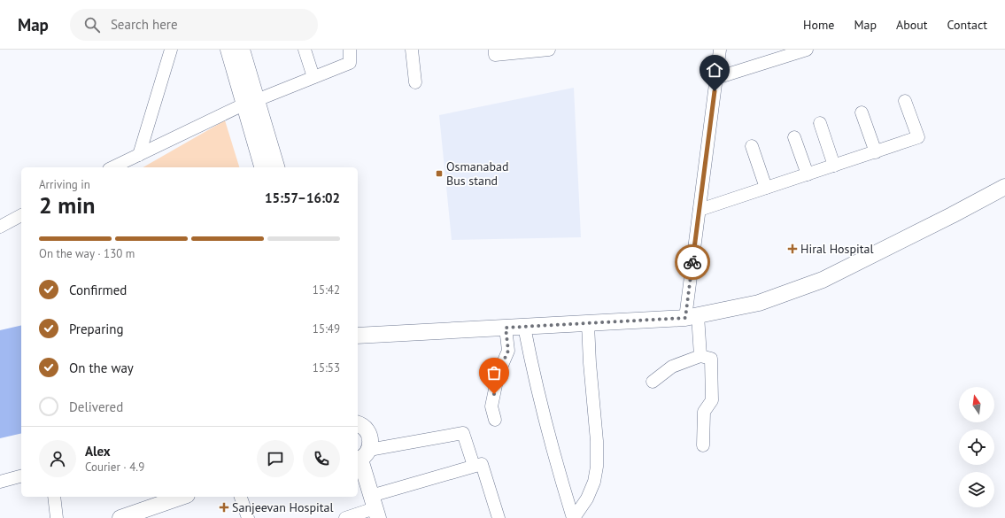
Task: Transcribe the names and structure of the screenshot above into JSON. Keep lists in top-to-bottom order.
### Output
{
  "places": {
    "transit": ["Osmanabad Bus stand"],
    "health": ["Hiral Hospital", "Sanjeevan Hospital"]
  },
  "north": "top",
  "page": {
    "header": "Map",
    "search": "Search here",
    "nav": [
      "Home",
      "Map",
      "About",
      "Contact"
    ],
    "heading": ["2 min", "Arriving in", "15:57–16:02"],
    "panel": ["Alex", "Courier · 4.9"],
    "bar": "On the way · 130 m",
    "list": [
      ["Confirmed", "15:42"],
      ["Preparing", "15:49"],
      ["On the way", "15:53"],
      "Delivered"
    ]
  }
}
